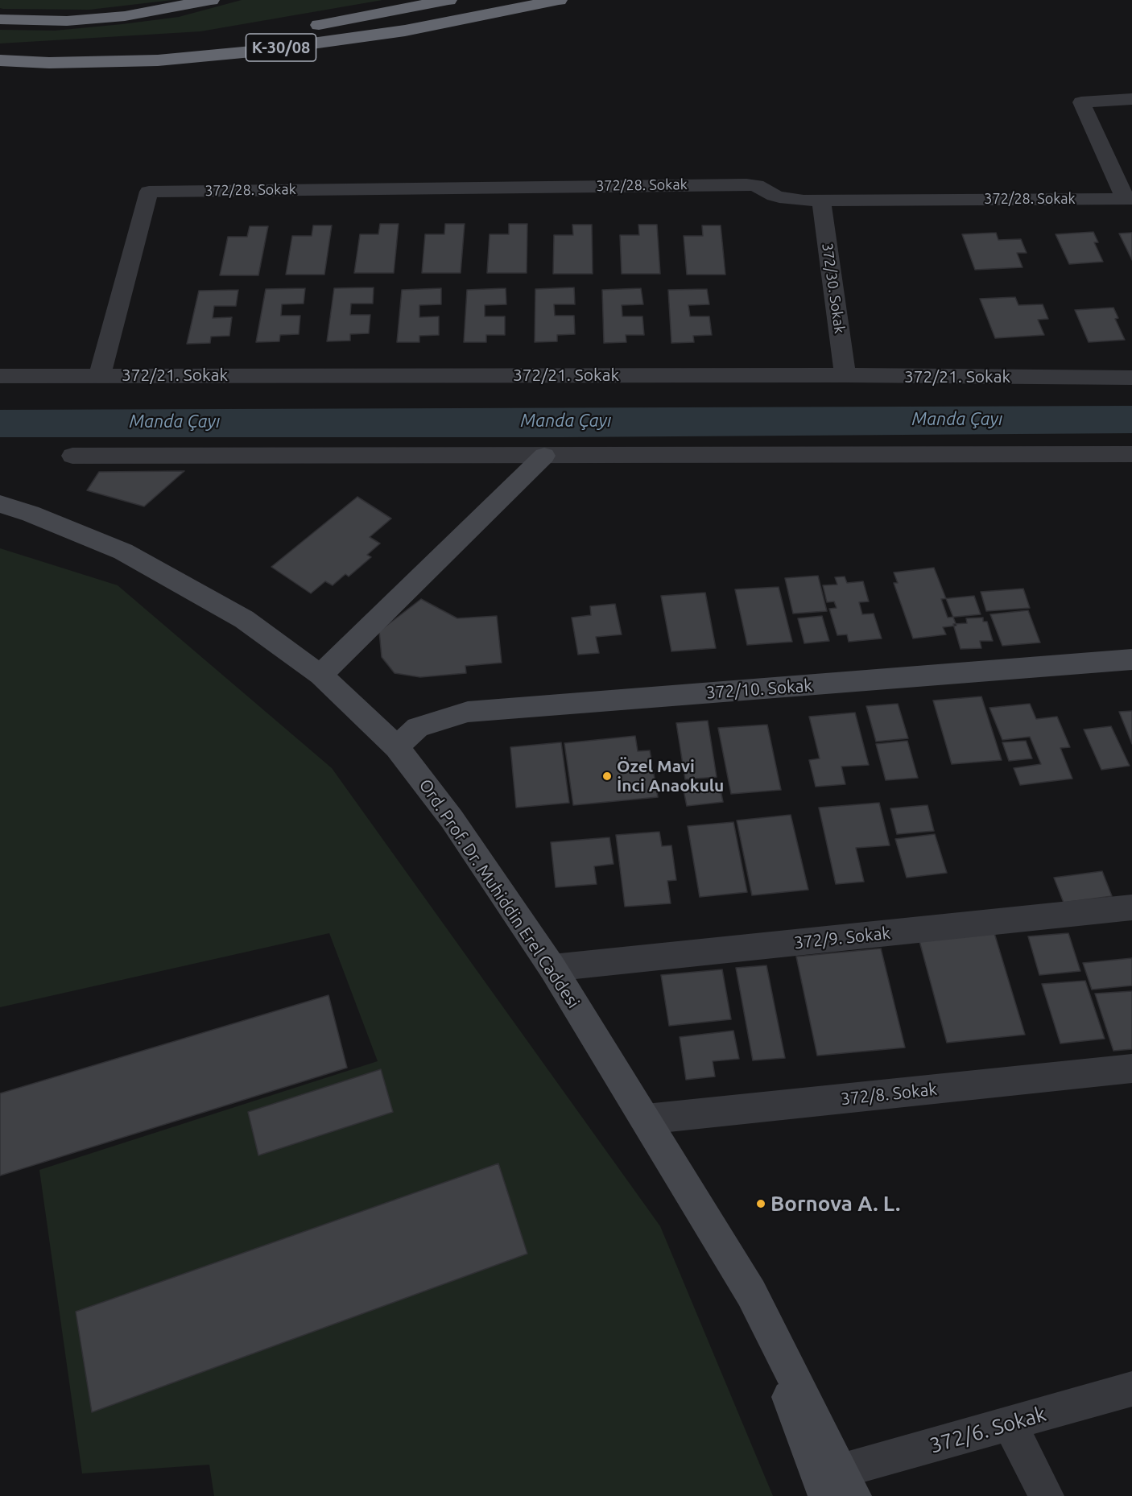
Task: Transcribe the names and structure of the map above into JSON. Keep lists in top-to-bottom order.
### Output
{
  "streets": {
    "highway": ["K-30/08"],
    "main road": ["372/10. Sokak", "Ord. Prof. Dr. Muhiddin Erel Caddesi"],
    "street": [
      "372/28. Sokak",
      "372/30. Sokak",
      "372/21. Sokak",
      "372/9. Sokak",
      "372/8. Sokak",
      "372/6. Sokak"
    ]
  },
  "crossings": [
    ["372/28. Sokak", "372/30. Sokak"],
    ["372/28. Sokak", "372/21. Sokak"],
    ["372/30. Sokak", "372/21. Sokak"],
    ["372/10. Sokak", "Ord. Prof. Dr. Muhiddin Erel Caddesi"],
    ["Ord. Prof. Dr. Muhiddin Erel Caddesi", "372/9. Sokak"],
    ["Ord. Prof. Dr. Muhiddin Erel Caddesi", "372/8. Sokak"],
    ["Ord. Prof. Dr. Muhiddin Erel Caddesi", "372/6. Sokak"]
  ],
  "water": ["Manda Çayı"],
  "places": ["Özel Mavi İnci Anaokulu", "Bornova A. L."]
}
